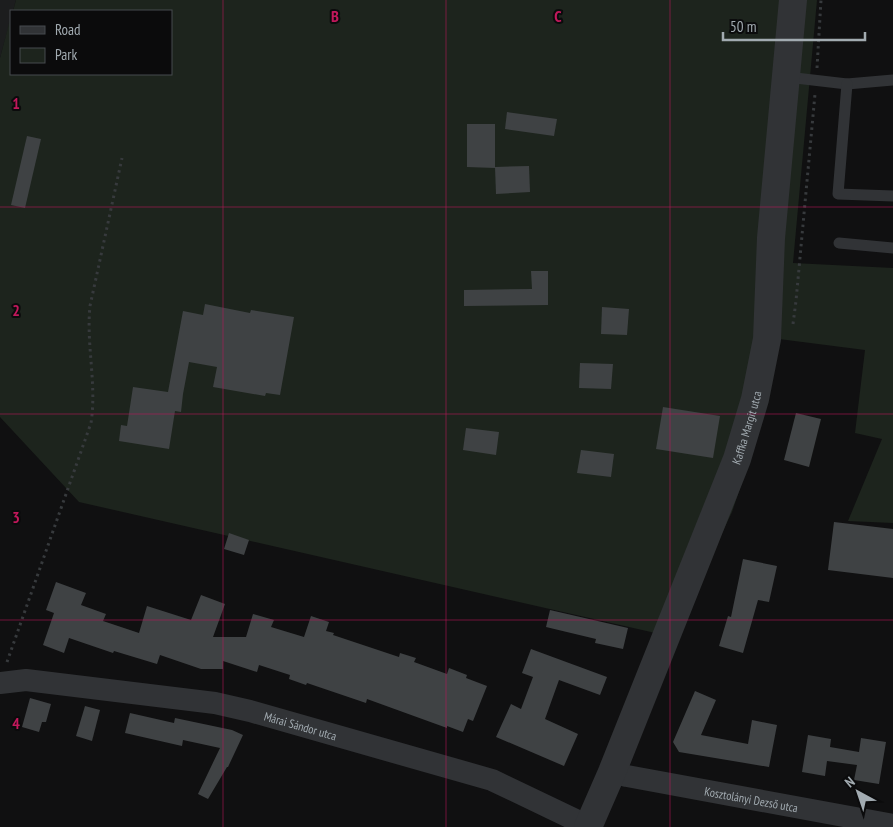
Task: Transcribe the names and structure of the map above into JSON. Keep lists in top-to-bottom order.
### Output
{
  "streets": {
    "street": ["Kaffka Margit utca", "Márai Sándor utca", "Kosztolányi Dezső utca"]
  },
  "crossings": [
    ["Kaffka Margit utca", "Márai Sándor utca"],
    ["Kaffka Margit utca", "Kosztolányi Dezső utca"]
  ],
  "legend": ["Road", "Park"],
  "scale_bar": "50 m",
  "north": "top left",
  "grid": {
    "columns": ["B", "C"],
    "rows": [
      "1",
      "2",
      "3",
      "4"
    ]
  }
}
